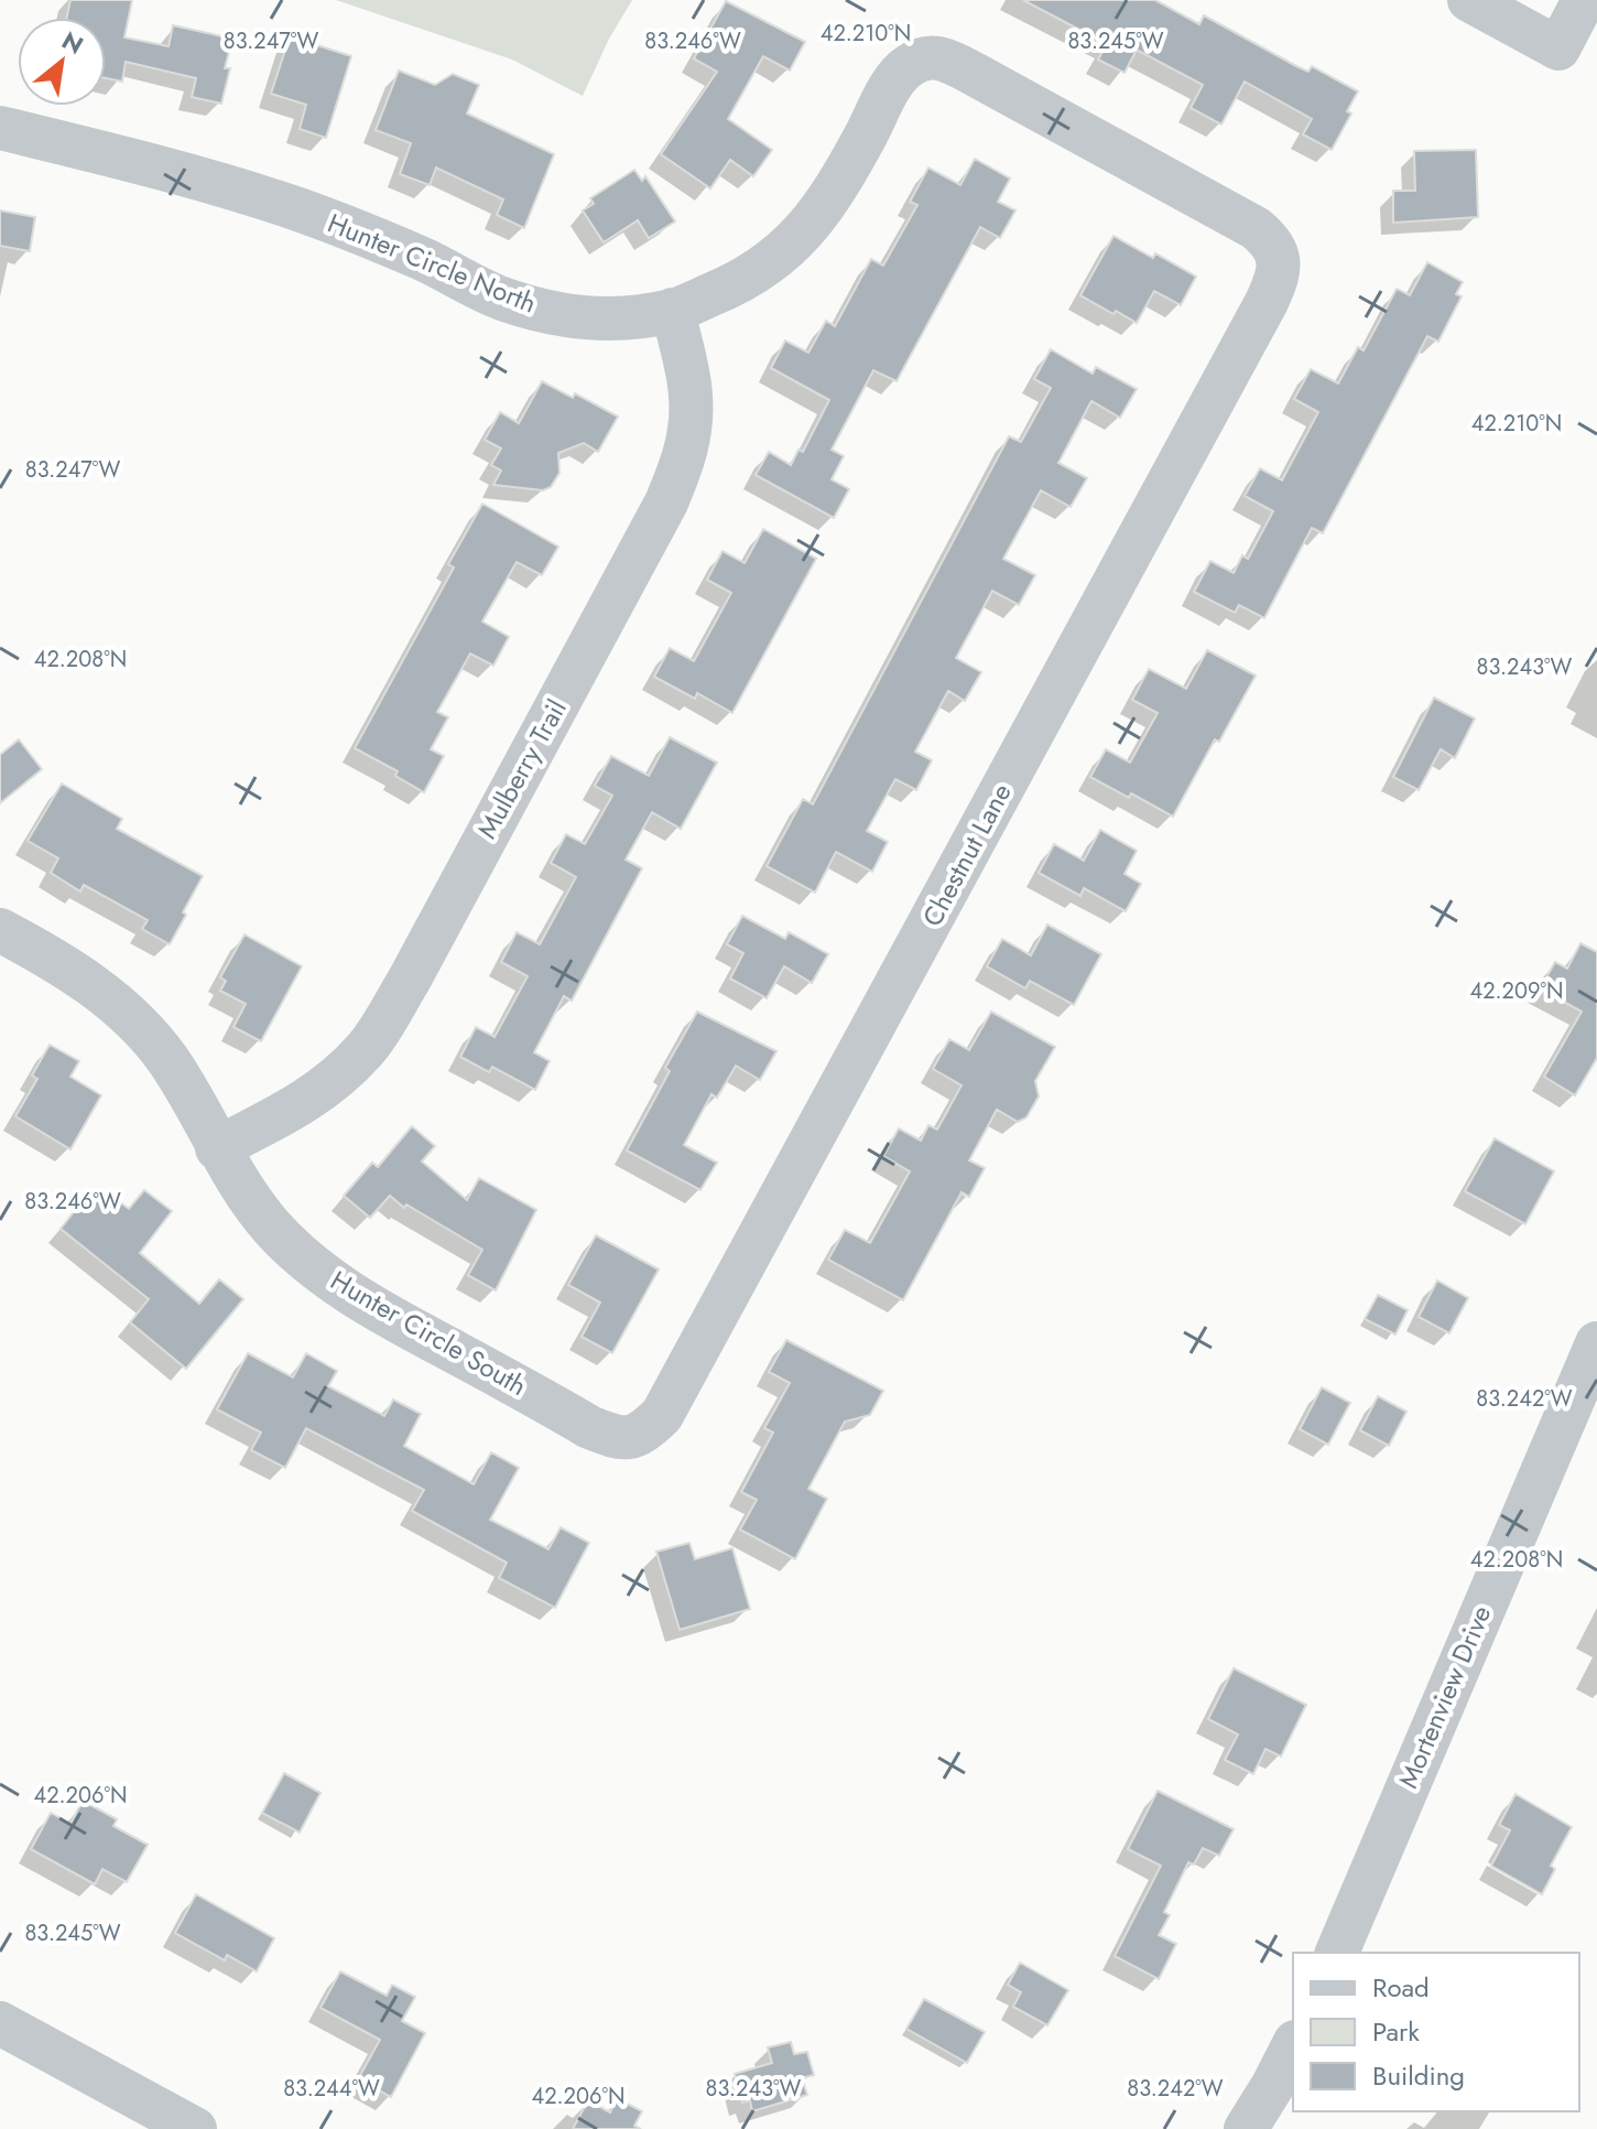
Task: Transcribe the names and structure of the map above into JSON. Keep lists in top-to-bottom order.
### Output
{
  "streets": {
    "street": [
      "Hunter Circle North",
      "Mulberry Trail",
      "Chestnut Lane",
      "Hunter Circle South",
      "Mortenview Drive"
    ]
  },
  "crossings": [
    ["Hunter Circle North", "Mulberry Trail"],
    ["Hunter Circle North", "Chestnut Lane"],
    ["Mulberry Trail", "Hunter Circle South"],
    ["Chestnut Lane", "Hunter Circle South"]
  ],
  "legend": ["Road", "Park", "Building"],
  "north": "top right",
  "coordinates": [
    "42.210°N",
    "83.247°W",
    "83.246°W",
    "83.245°W",
    "42.208°N",
    "83.243°W",
    "42.209°N",
    "83.242°W",
    "42.206°N",
    "83.244°W"
  ]
}
